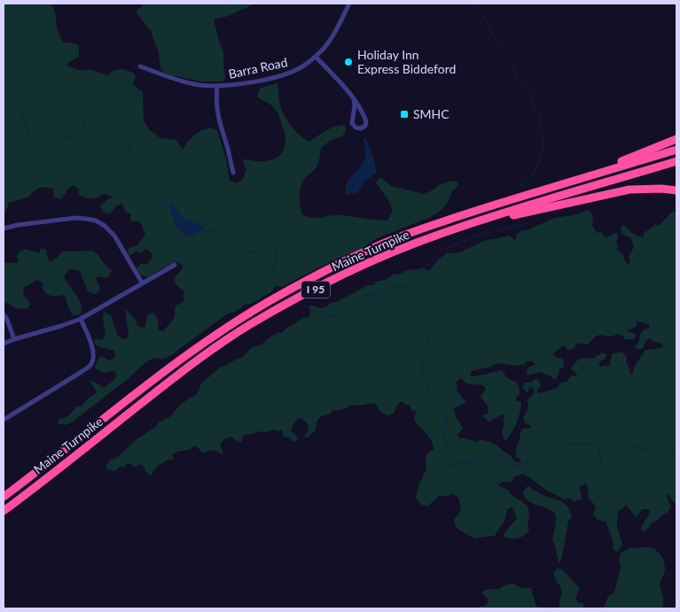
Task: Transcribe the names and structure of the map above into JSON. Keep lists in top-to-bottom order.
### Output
{
  "streets": {
    "highway": ["Maine Turnpike", "I 95"],
    "street": ["Barra Road"]
  },
  "places": {
    "other": ["Holiday Inn Express Biddeford"],
    "transit": ["SMHC"]
  }
}
